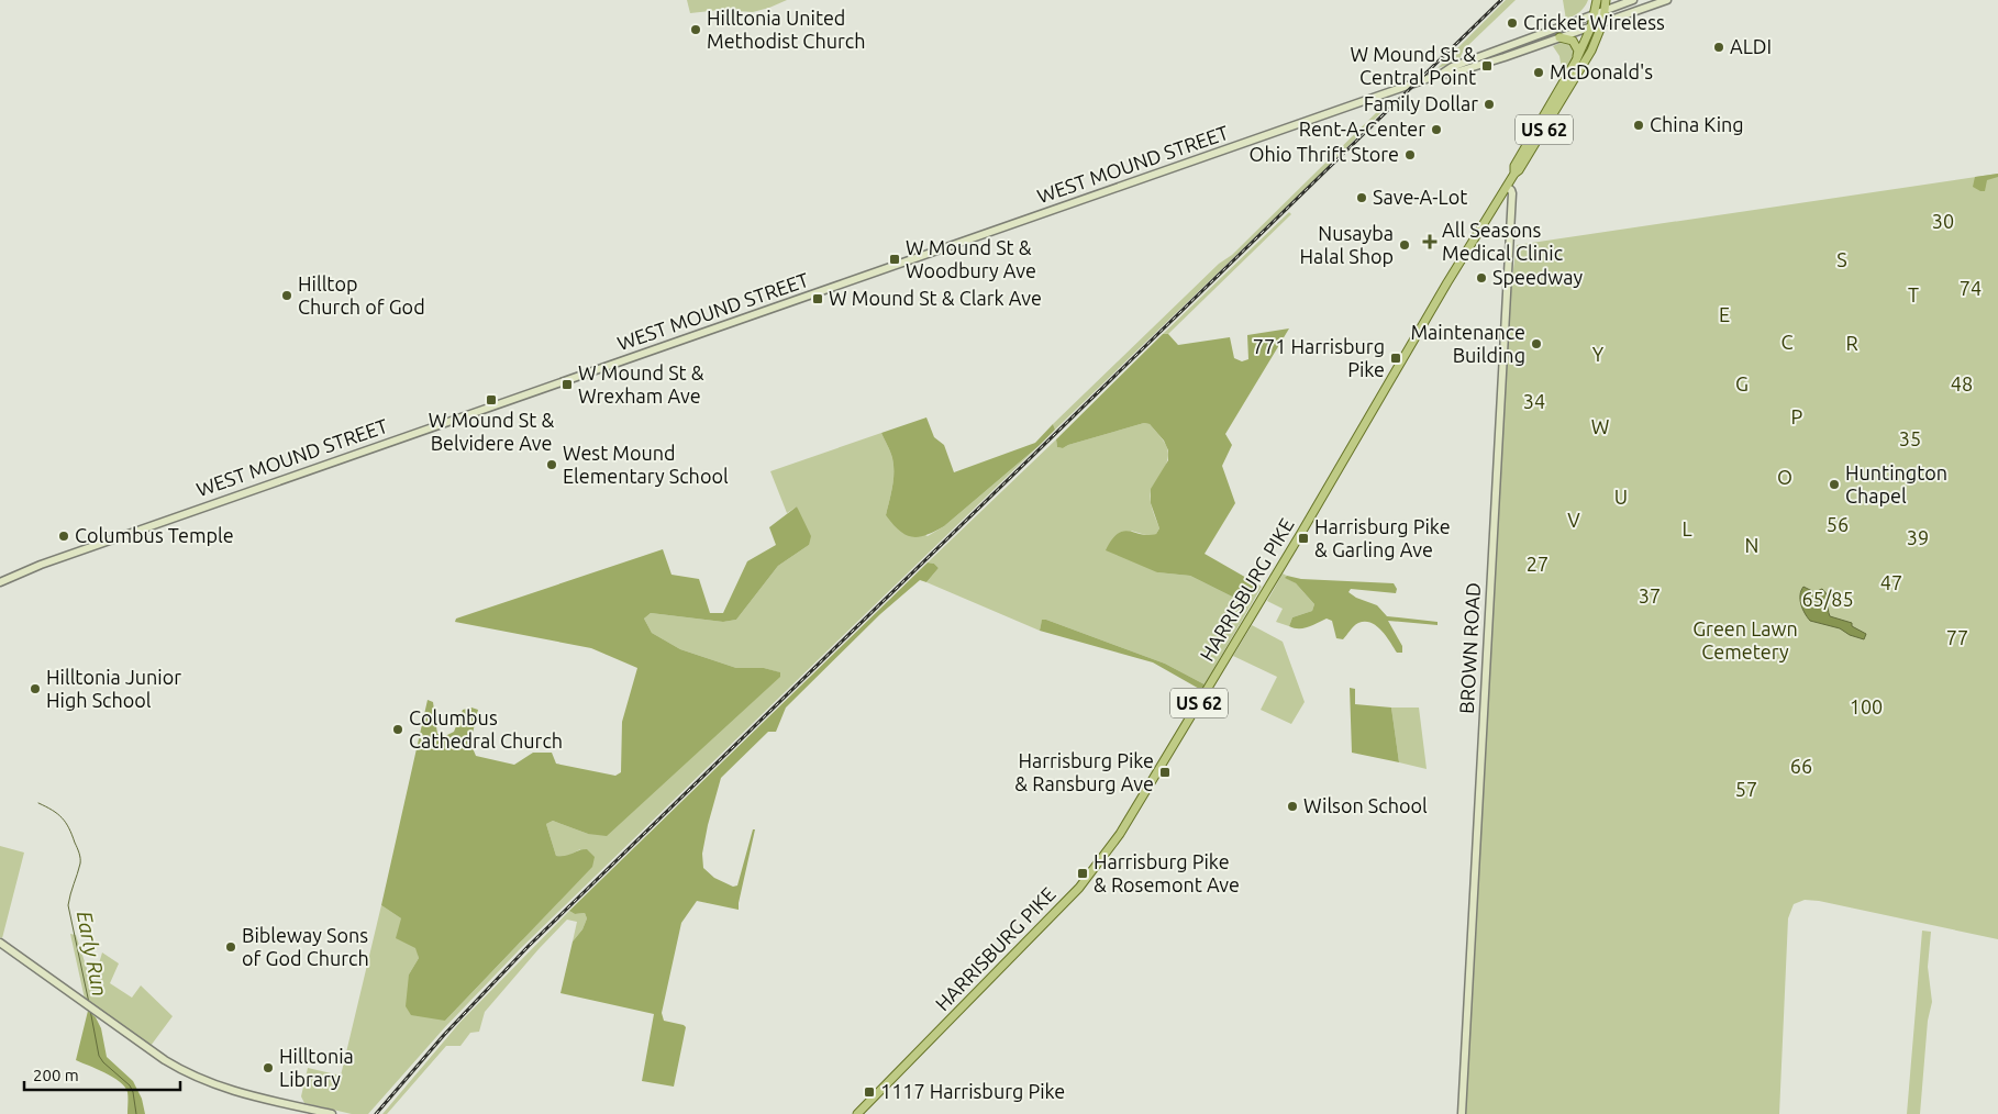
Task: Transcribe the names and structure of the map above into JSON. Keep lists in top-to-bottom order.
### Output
{
  "streets": {
    "main road": ["US 62", "HARRISBURG PIKE"],
    "street": ["WEST MOUND STREET", "BROWN ROAD"]
  },
  "crossings": [
    ["US 62", "WEST MOUND STREET"],
    ["US 62", "HARRISBURG PIKE"],
    ["WEST MOUND STREET", "HARRISBURG PIKE"],
    ["HARRISBURG PIKE", "BROWN ROAD"]
  ],
  "water": ["Early Run"],
  "parks": [
    "30",
    "S",
    "74",
    "T",
    "E",
    "C",
    "R",
    "Y",
    "G",
    "48",
    "34",
    "P",
    "W",
    "35",
    "O",
    "U",
    "V",
    "56",
    "L",
    "39",
    "N",
    "27",
    "47",
    "37",
    "65/85",
    "Green Lawn Cemetery",
    "77",
    "100",
    "66",
    "57"
  ],
  "places": {
    "other": [
      "Cricket Wireless",
      "Hilltonia United Methodist Church",
      "ALDI",
      "McDonald's",
      "Family Dollar",
      "China King",
      "Rent-A-Center",
      "Ohio Thrift Store",
      "Save-A-Lot",
      "Nusayba Halal Shop",
      "Speedway",
      "Hilltop Church of God",
      "Maintenance Building",
      "West Mound Elementary School",
      "Huntington Chapel",
      "Columbus Temple",
      "Hilltonia Junior High School",
      "Columbus Cathedral Church",
      "Wilson School",
      "Bibleway Sons of God Church",
      "Hilltonia Library"
    ],
    "transit": [
      "W Mound St & Central Point",
      "W Mound St & Woodbury Ave",
      "W Mound St & Clark Ave",
      "771 Harrisburg Pike",
      "W Mound St & Wrexham Ave",
      "W Mound St & Belvidere Ave",
      "Harrisburg Pike & Garling Ave",
      "Harrisburg Pike & Ransburg Ave",
      "Harrisburg Pike & Rosemont Ave",
      "1117 Harrisburg Pike"
    ],
    "health": ["All Seasons Medical Clinic"]
  },
  "scale_bar": "200 m"
}
